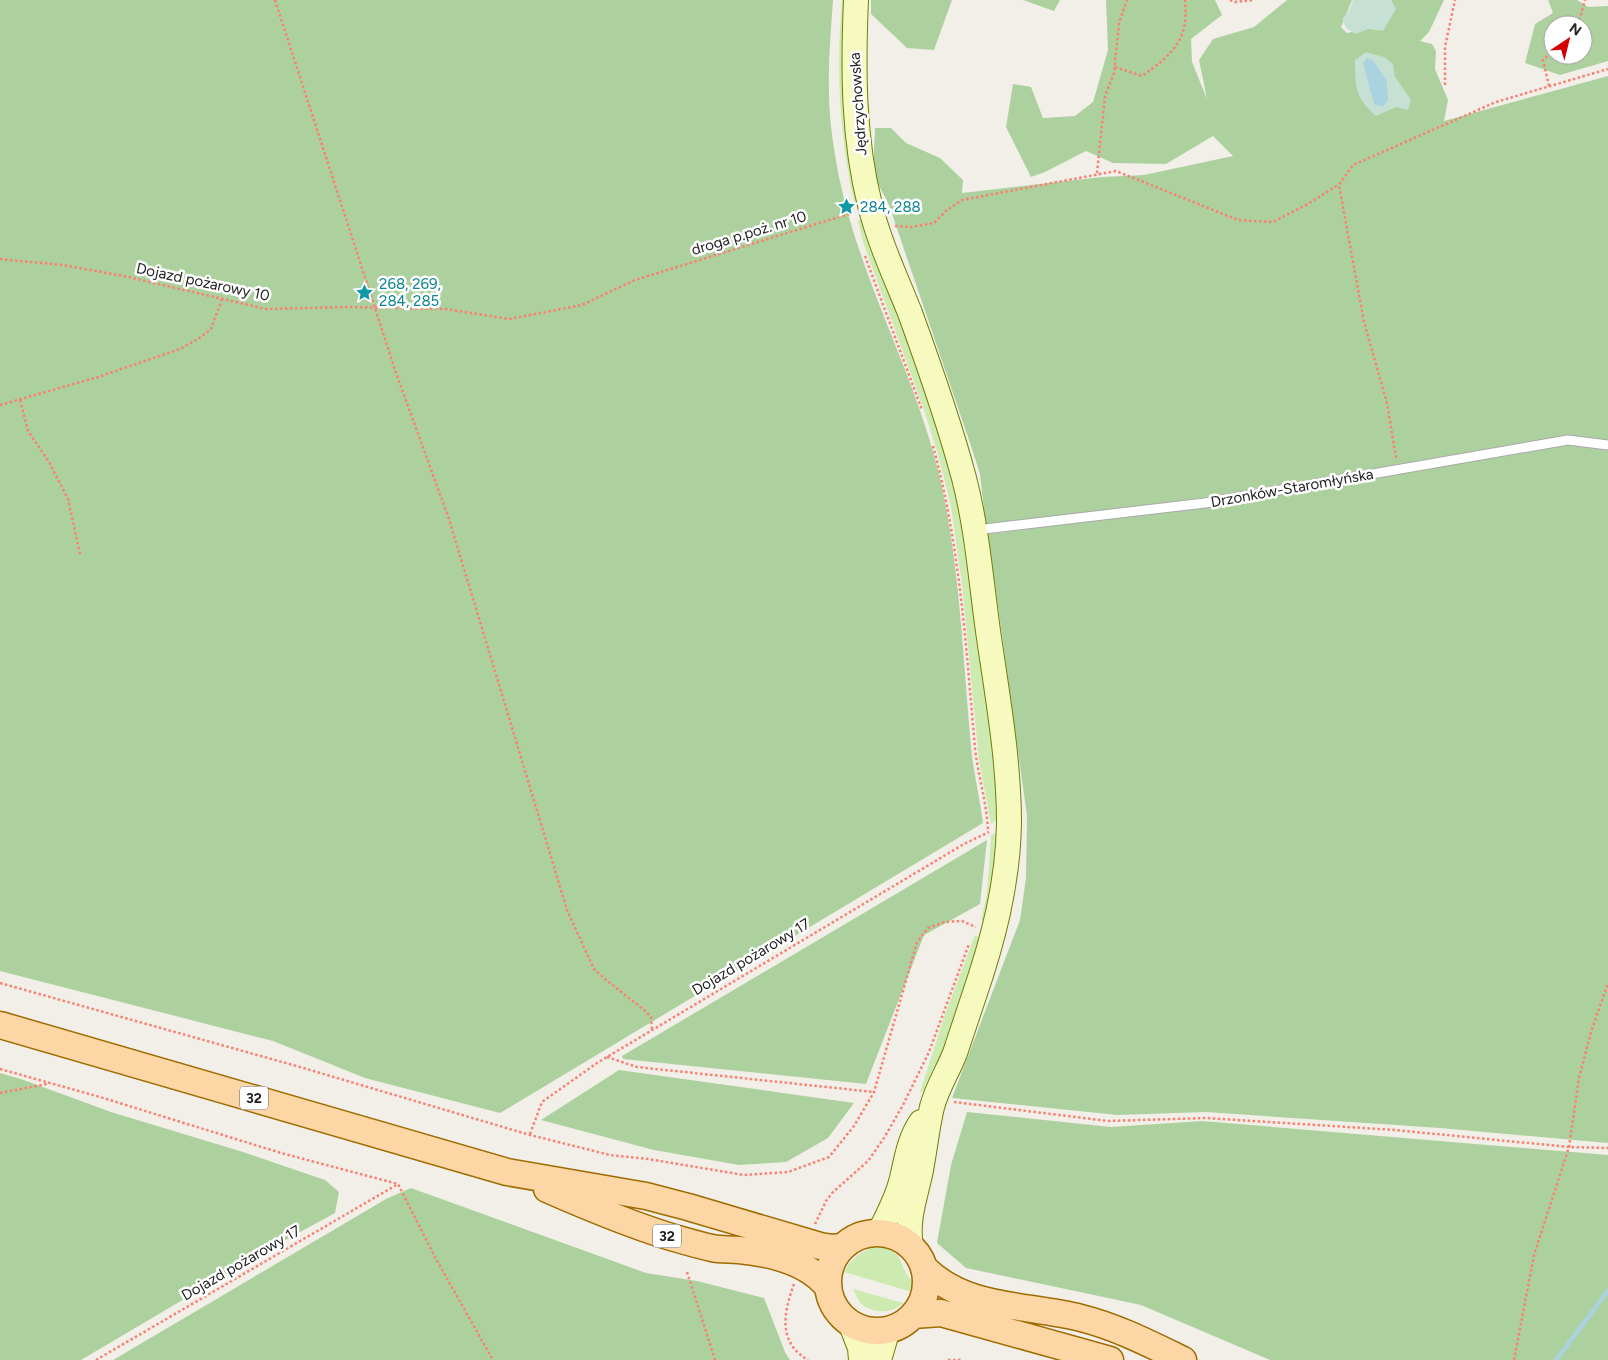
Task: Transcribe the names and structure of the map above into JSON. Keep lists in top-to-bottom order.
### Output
{
  "streets": {
    "main road": ["Jędrzychowska", "32"],
    "lane": ["Drzonków-Staromłyńska"],
    "path": ["droga p.poż. nr 10", "Dojazd pożarowy 10", "Dojazd pożarowy 17"]
  },
  "crossings": [
    ["Jędrzychowska", "droga p.poż. nr 10"],
    ["Jędrzychowska", "Drzonków-Staromłyńska"],
    ["Jędrzychowska", "Dojazd pożarowy 17"],
    ["droga p.poż. nr 10", "Dojazd pożarowy 10"]
  ],
  "places": {
    "place": ["284, 288", "268, 269, 284, 285"]
  },
  "north": "top right"
}
